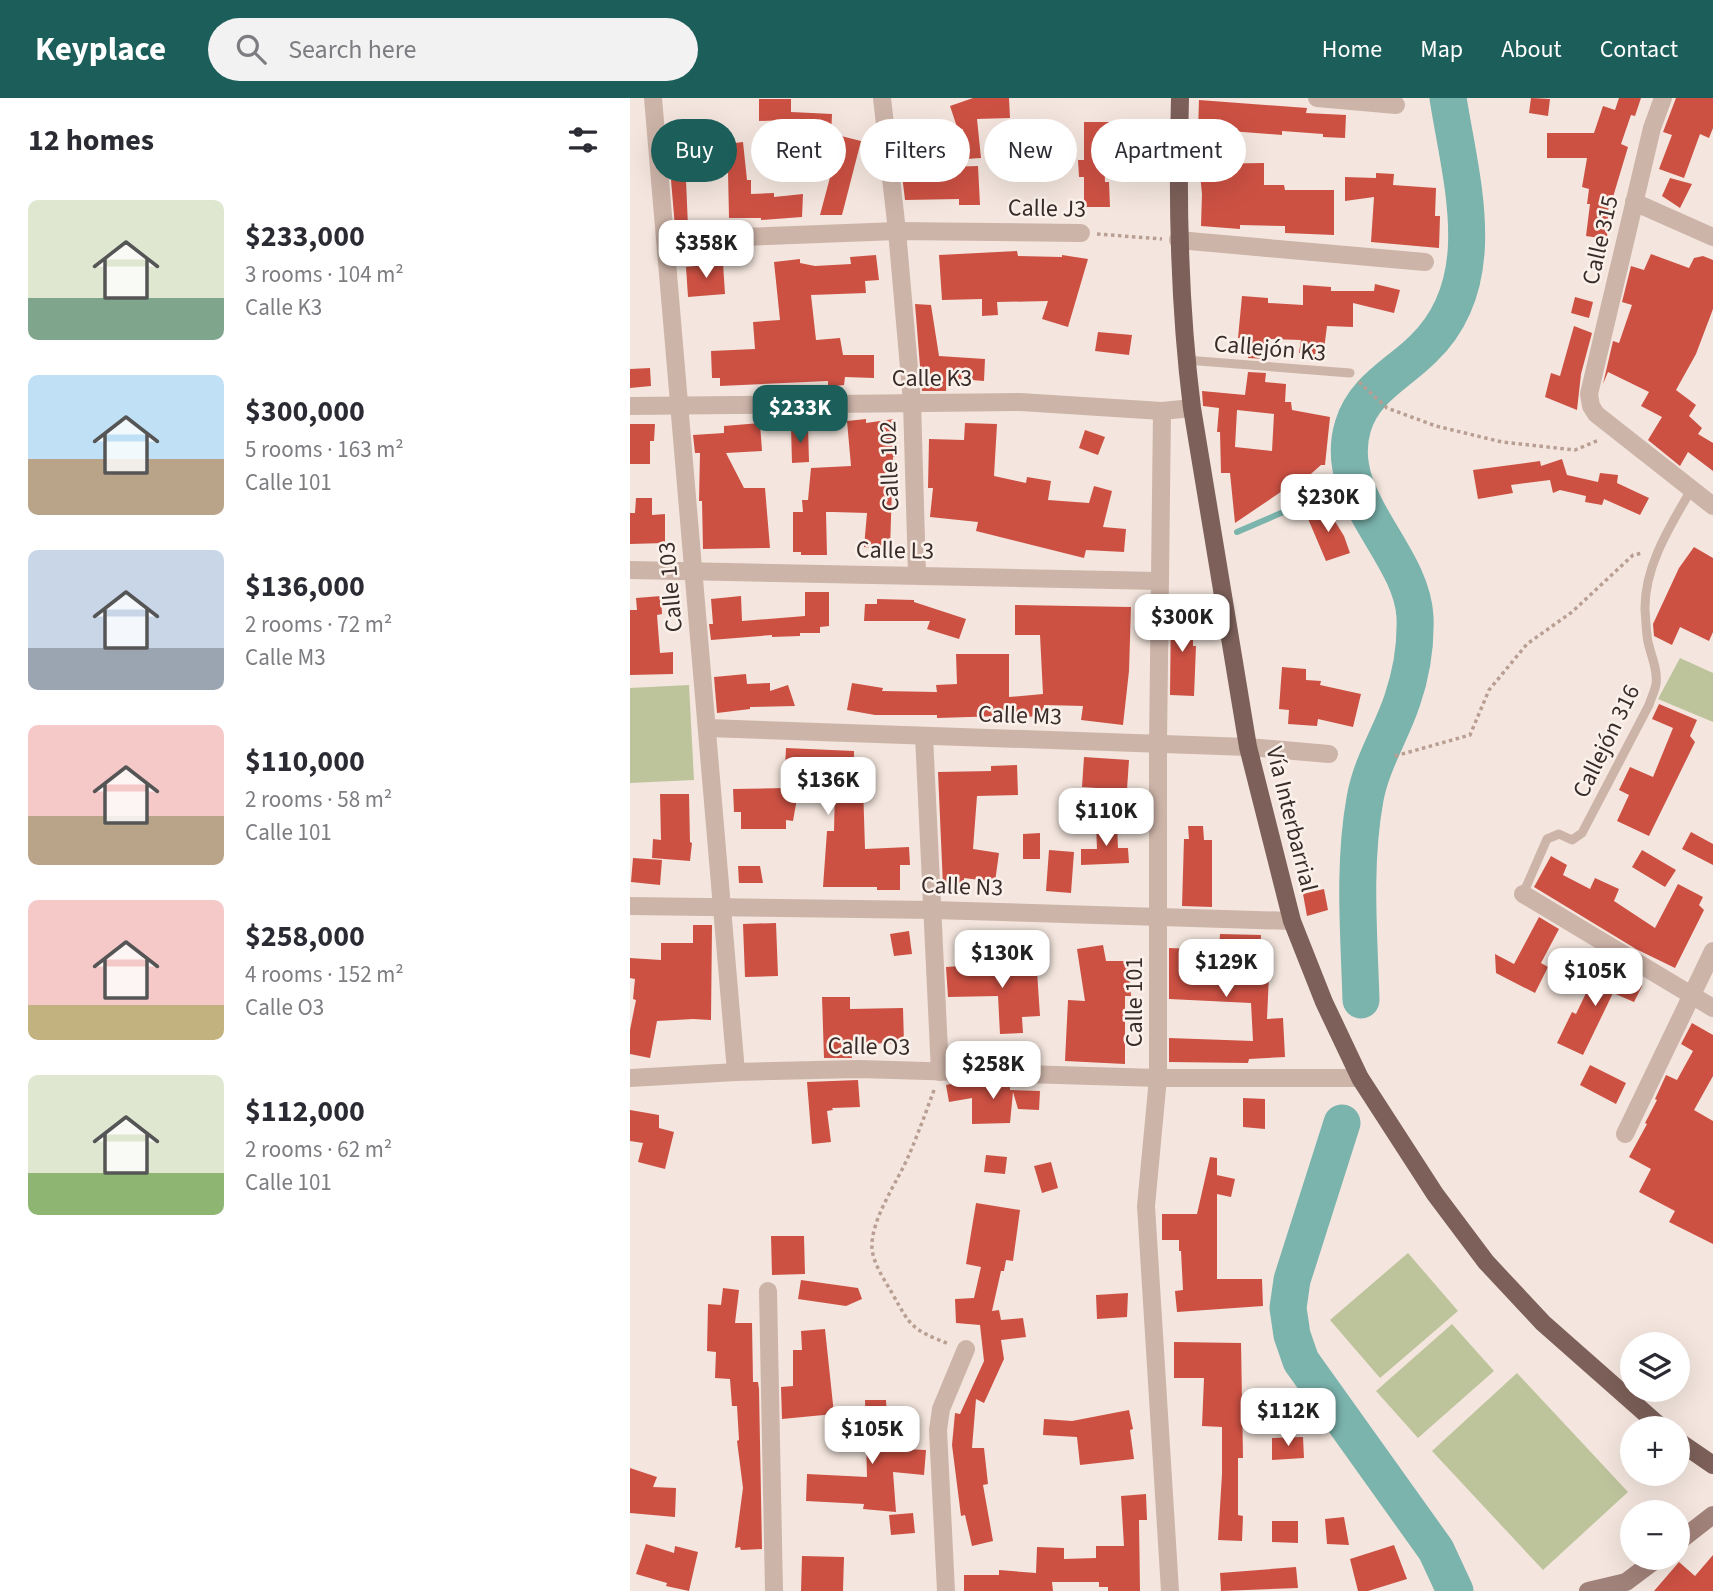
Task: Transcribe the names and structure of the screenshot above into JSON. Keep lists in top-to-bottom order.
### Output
{
  "streets": {
    "main road": ["Vía Interbarrial"],
    "street": [
      "Calle J3",
      "Calle 315",
      "Calle K3",
      "Calle 102",
      "Calle L3",
      "Calle 103",
      "Calle M3",
      "Calle N3",
      "Calle 101",
      "Calle O3"
    ],
    "lane": ["Callejón K3", "Callejón 316"]
  },
  "crossings": [
    ["Calle J3", "Calle 102"],
    ["Calle J3", "Calle 103"],
    ["Calle J3", "Vía Interbarrial"],
    ["Callejón K3", "Vía Interbarrial"],
    ["Calle K3", "Calle 102"],
    ["Calle K3", "Calle 103"],
    ["Calle K3", "Vía Interbarrial"],
    ["Calle K3", "Calle 101"],
    ["Calle 102", "Calle L3"],
    ["Calle L3", "Calle 103"],
    ["Calle L3", "Calle 101"],
    ["Calle 103", "Calle M3"],
    ["Calle 103", "Calle N3"],
    ["Calle 103", "Calle O3"],
    ["Calle M3", "Vía Interbarrial"],
    ["Calle M3", "Calle 101"],
    ["Vía Interbarrial", "Calle N3"],
    ["Vía Interbarrial", "Calle O3"],
    ["Calle N3", "Calle 101"],
    ["Calle 101", "Calle O3"]
  ],
  "page": {
    "header": "Keyplace",
    "search": "Search here",
    "nav": [
      "Home",
      "Map",
      "About",
      "Contact"
    ],
    "heading": "12 homes",
    "chip": [
      "Buy",
      "Rent",
      "Filters",
      "New",
      "Apartment"
    ],
    "list": [
      {
        "name": "$233,000",
        "note": "3 rooms · 104 m² · Calle K3"
      },
      {
        "name": "$300,000",
        "note": "5 rooms · 163 m² · Calle 101"
      },
      {
        "name": "$136,000",
        "note": "2 rooms · 72 m² · Calle M3"
      },
      {
        "name": "$110,000",
        "note": "2 rooms · 58 m² · Calle 101"
      },
      {
        "name": "$258,000",
        "note": "4 rooms · 152 m² · Calle O3"
      },
      {
        "name": "$112,000",
        "note": "2 rooms · 62 m² · Calle 101"
      }
    ],
    "price": [
      "$358K",
      "$233K",
      "$230K",
      "$300K",
      "$136K",
      "$110K",
      "$130K",
      "$129K",
      "$105K",
      "$258K",
      "$112K",
      "$105K"
    ],
    "map_buttons": ["+", "−"]
  }
}
